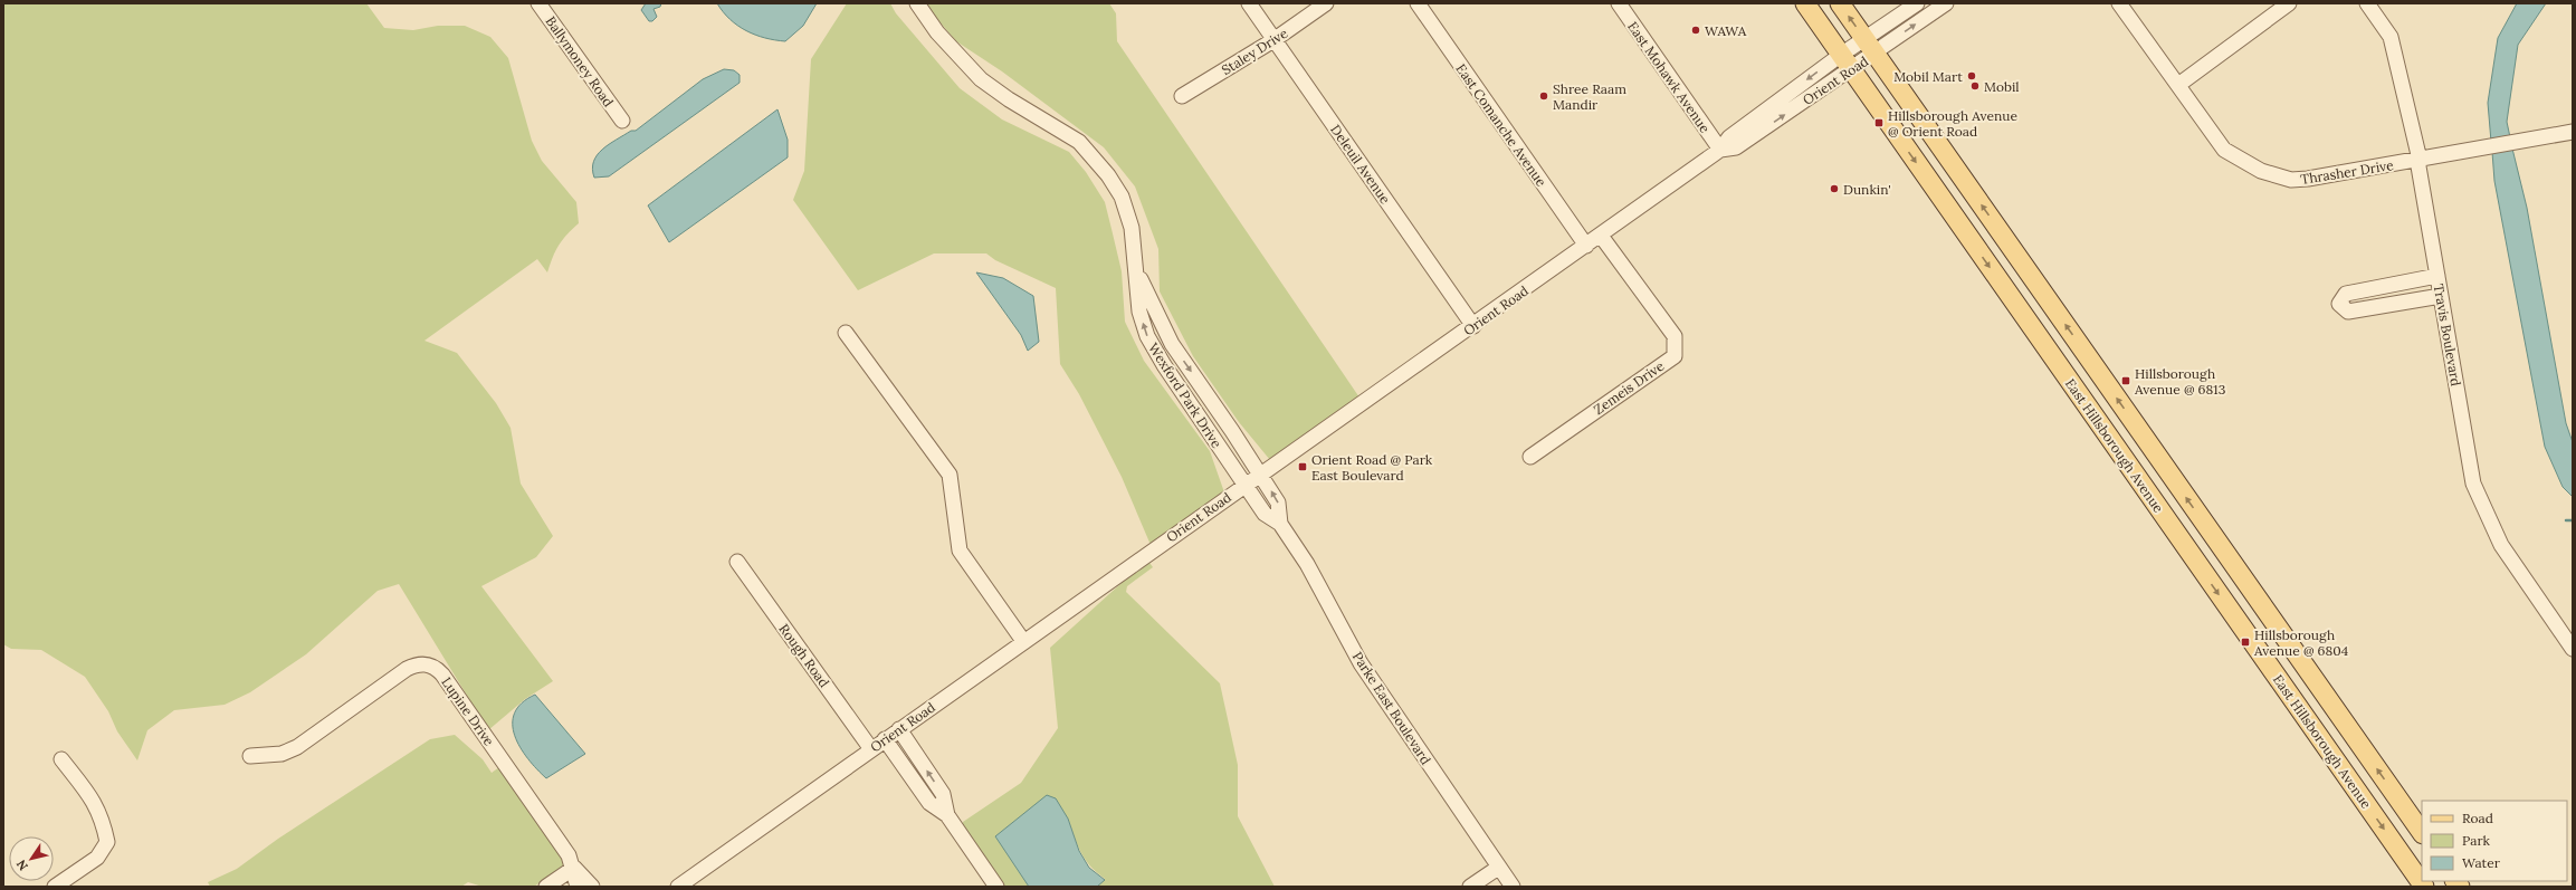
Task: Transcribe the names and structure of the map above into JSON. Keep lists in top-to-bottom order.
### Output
{
  "streets": {
    "main road": ["East Hillsborough Avenue"],
    "street": [
      "Staley Drive",
      "Ballymoney Road",
      "East Mohawk Avenue",
      "Orient Road",
      "East Comanche Avenue",
      "Deleuil Avenue",
      "Thrasher Drive",
      "Travis Boulevard",
      "Zemeis Drive",
      "Wexford Park Drive",
      "Rough Road",
      "Parke East Boulevard",
      "Lupine Drive"
    ]
  },
  "crossings": [
    ["Staley Drive", "Deleuil Avenue"],
    ["East Mohawk Avenue", "Orient Road"],
    ["Orient Road", "East Comanche Avenue"],
    ["Orient Road", "Deleuil Avenue"],
    ["Orient Road", "Zemeis Drive"],
    ["Orient Road", "Wexford Park Drive"],
    ["Orient Road", "East Hillsborough Avenue"],
    ["Orient Road", "Rough Road"],
    ["Orient Road", "Parke East Boulevard"],
    ["Thrasher Drive", "Travis Boulevard"],
    ["Wexford Park Drive", "Parke East Boulevard"]
  ],
  "places": {
    "other": [
      "WAWA",
      "Mobil Mart",
      "Mobil",
      "Shree Raam Mandir",
      "Dunkin'"
    ],
    "transit": [
      "Hillsborough Avenue @ Orient Road",
      "Hillsborough Avenue @ 6813",
      "Orient Road @ Park East Boulevard",
      "Hillsborough Avenue @ 6804"
    ]
  },
  "legend": ["Road", "Park", "Water"],
  "north": "bottom left"
}
